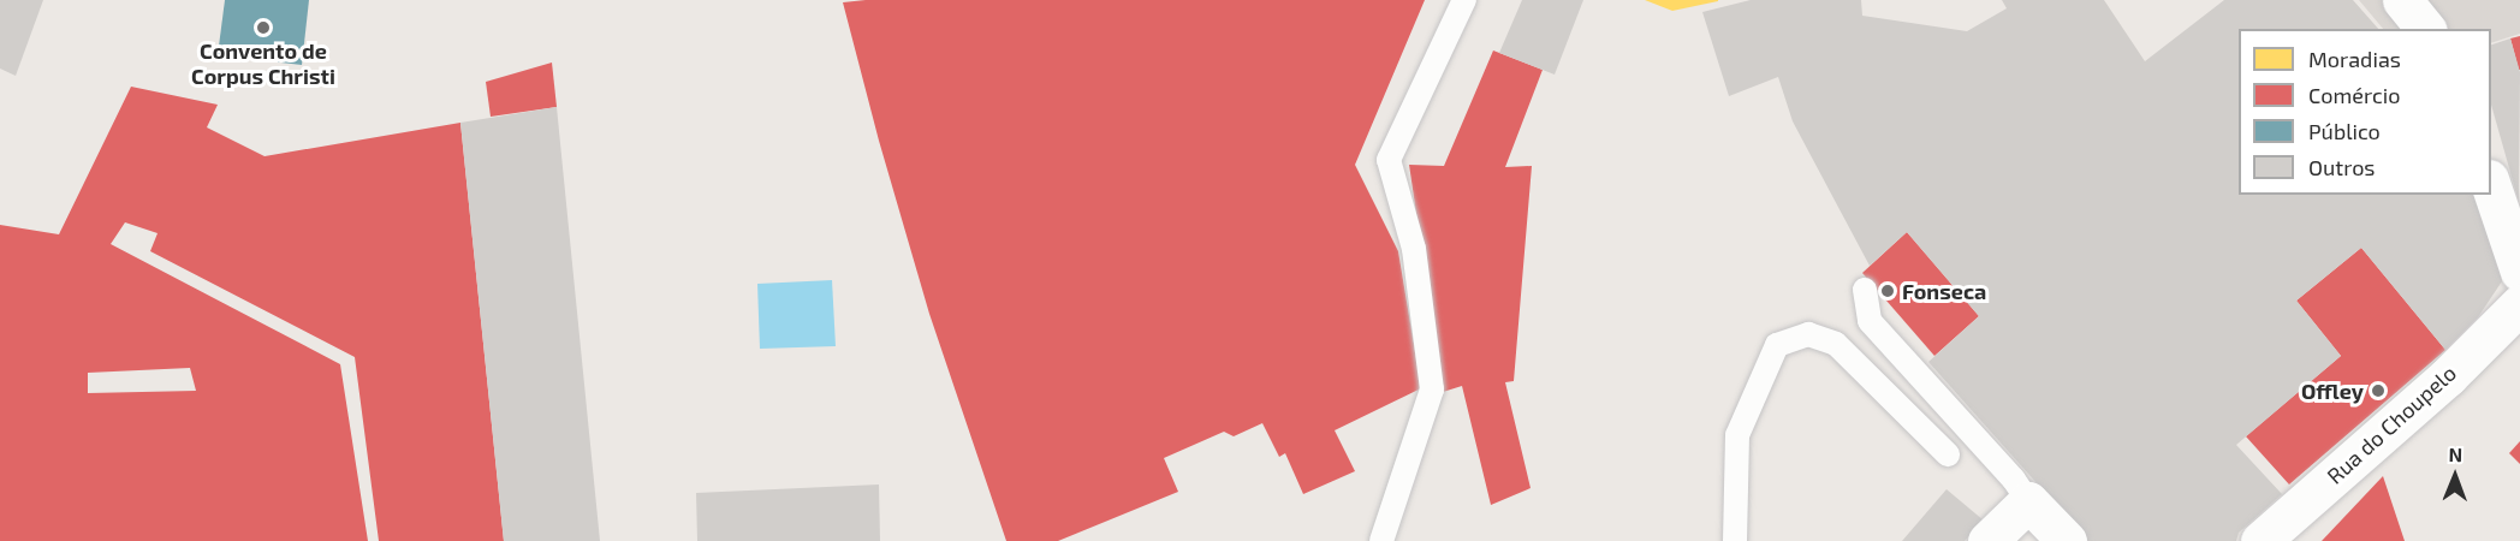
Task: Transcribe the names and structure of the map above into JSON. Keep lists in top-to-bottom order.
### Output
{
  "streets": {
    "street": ["Rua do Choupelo"]
  },
  "places": ["Convento de Corpus Christi", "Fonseca", "Offley"],
  "legend": [
    "Moradias",
    "Comércio",
    "Público",
    "Outros"
  ],
  "north": "top"
}
